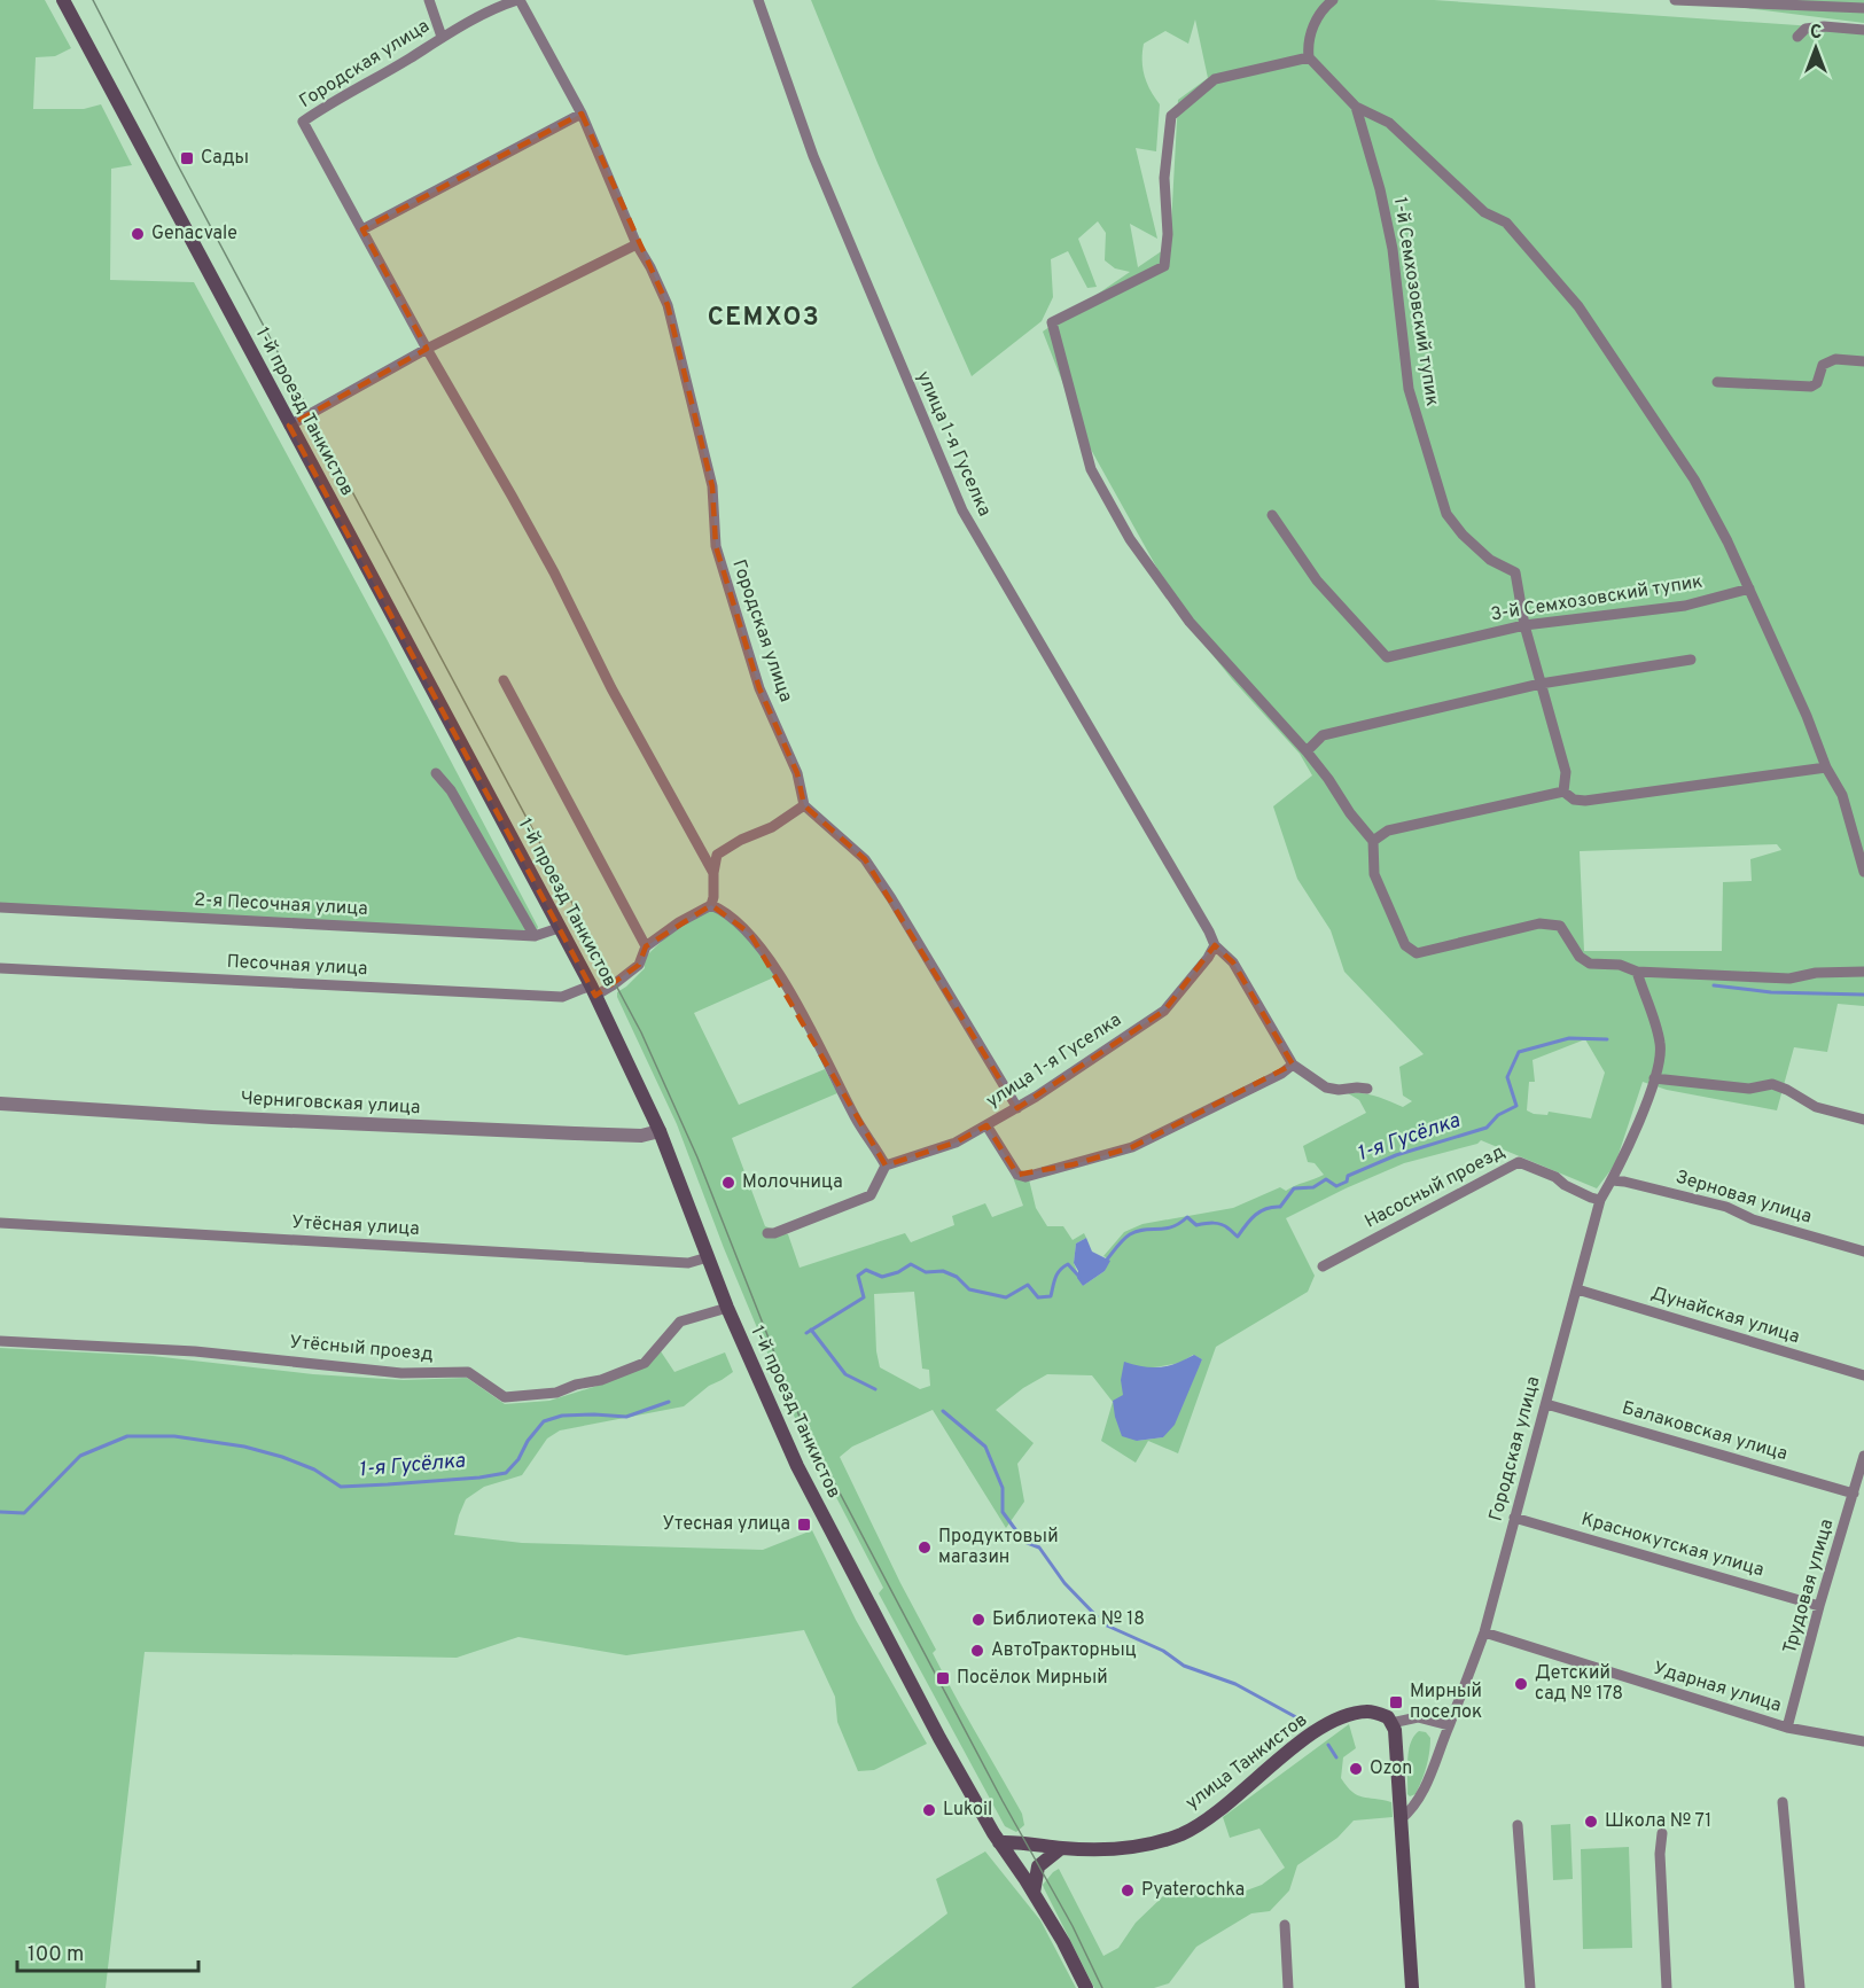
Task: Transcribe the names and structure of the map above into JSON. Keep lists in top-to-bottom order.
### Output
{
  "streets": {
    "main road": ["1-й проезд Танкистов", "улица Танкистов"],
    "street": [
      "Городская улица",
      "1-й Семхозовский тупик",
      "улица 1-я Гуселка",
      "3-й Семхозовский тупик",
      "2-я Песочная улица",
      "Песочная улица",
      "Черниговская улица",
      "Насосный проезд",
      "Зерновая улица",
      "Утёсная улица",
      "Дунайская улица",
      "Утёсный проезд",
      "Балаковская улица",
      "Краснокутская улица",
      "Трудовая улица",
      "Ударная улица"
    ]
  },
  "crossings": [
    ["Городская улица", "Насосный проезд"],
    ["Городская улица", "Зерновая улица"],
    ["Городская улица", "Дунайская улица"],
    ["Городская улица", "Балаковская улица"],
    ["Городская улица", "Краснокутская улица"],
    ["Городская улица", "Ударная улица"],
    ["1-й Семхозовский тупик", "3-й Семхозовский тупик"],
    ["1-й проезд Танкистов", "2-я Песочная улица"],
    ["1-й проезд Танкистов", "Песочная улица"],
    ["1-й проезд Танкистов", "Черниговская улица"],
    ["1-й проезд Танкистов", "Утёсная улица"],
    ["1-й проезд Танкистов", "Утёсный проезд"],
    ["1-й проезд Танкистов", "улица Танкистов"],
    ["Балаковская улица", "Трудовая улица"],
    ["Краснокутская улица", "Трудовая улица"],
    ["Трудовая улица", "Ударная улица"]
  ],
  "districts": ["СЕМХОЗ"],
  "water": ["1-я Гусёлка"],
  "places": {
    "transit": [
      "Сады",
      "Утесная улица",
      "Посёлок Мирный",
      "Мирный поселок"
    ],
    "other": [
      "Genacvale",
      "Молочница",
      "Продуктовый магазин",
      "Библиотека № 18",
      "АвтоТракторныц",
      "Детский сад № 178",
      "Ozon",
      "Lukoil",
      "Школа № 71",
      "Pyaterochka"
    ]
  },
  "scale_bar": "100 m",
  "north": "top"
}
